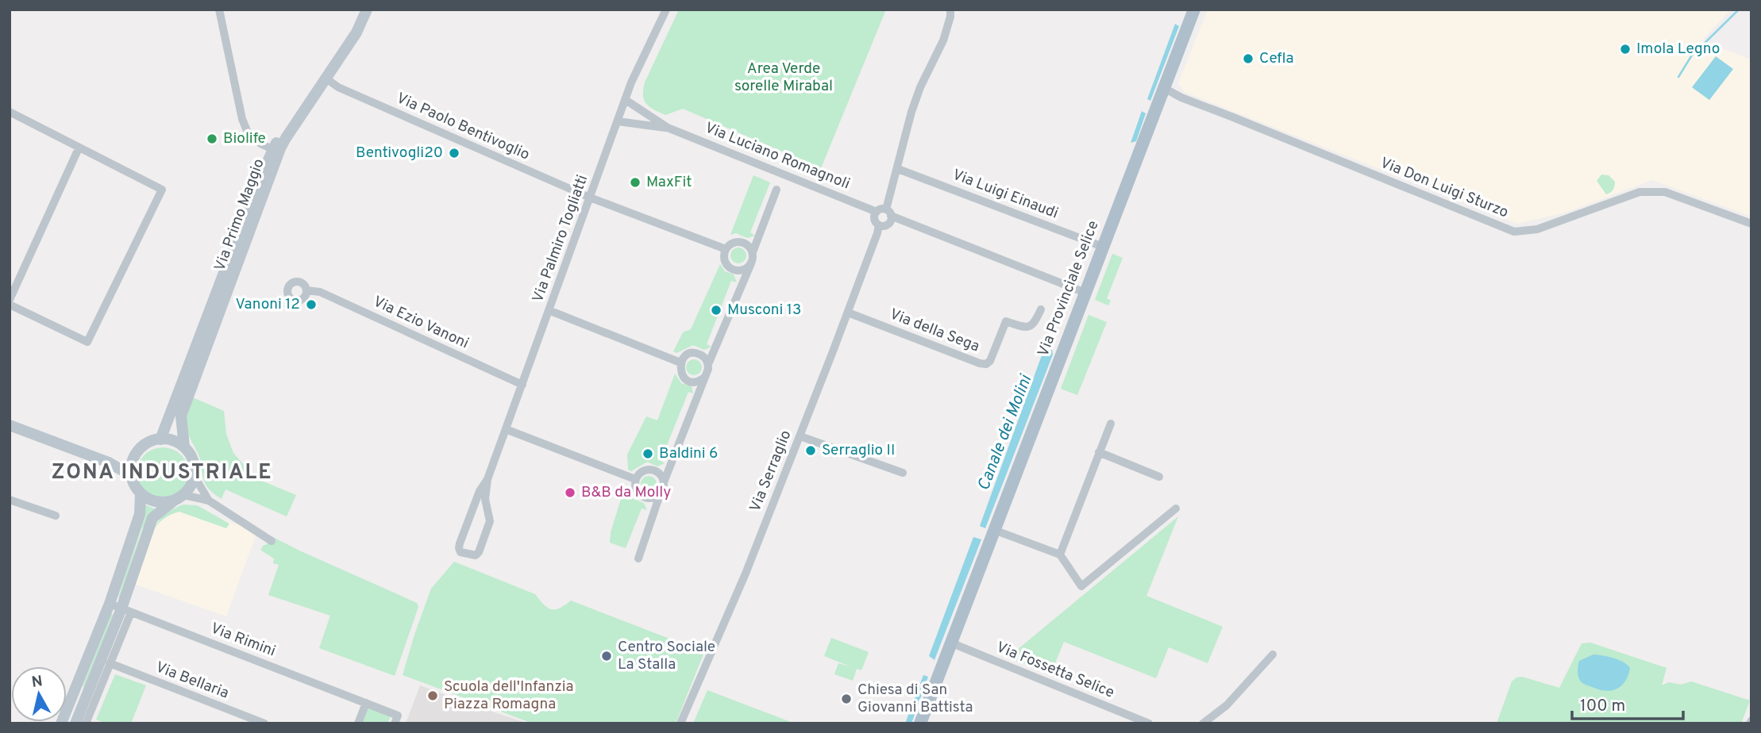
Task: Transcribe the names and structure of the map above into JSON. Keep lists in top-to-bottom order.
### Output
{
  "streets": {
    "main road": ["Via Provinciale Selice"],
    "street": [
      "Via Paolo Bentivoglio",
      "Via Luciano Romagnoli",
      "Via Don Luigi Sturzo",
      "Via Luigi Einaudi",
      "Via Primo Maggio",
      "Via Palmiro Togliatti",
      "Via Ezio Vanoni",
      "Via della Sega",
      "Via Serraglio",
      "Via Rimini",
      "Via Fossetta Selice",
      "Via Bellaria"
    ]
  },
  "crossings": [
    ["Via Paolo Bentivoglio", "Via Primo Maggio"],
    ["Via Paolo Bentivoglio", "Via Palmiro Togliatti"],
    ["Via Luciano Romagnoli", "Via Palmiro Togliatti"],
    ["Via Luciano Romagnoli", "Via Serraglio"],
    ["Via Don Luigi Sturzo", "Via Provinciale Selice"],
    ["Via Luigi Einaudi", "Via Provinciale Selice"],
    ["Via Palmiro Togliatti", "Via Ezio Vanoni"],
    ["Via Provinciale Selice", "Via Fossetta Selice"],
    ["Via della Sega", "Via Serraglio"]
  ],
  "districts": ["ZONA INDUSTRIALE"],
  "water": ["Canale dei Molini"],
  "parks": ["Area Verde sorelle Mirabal"],
  "places": [
    "Imola Legno",
    "Cefla",
    "Biolife",
    "Bentivogli20",
    "MaxFit",
    "Vanoni 12",
    "Musconi 13",
    "Serraglio II",
    "Baldini 6",
    "B&B da Molly",
    "Centro Sociale La Stalla",
    "Scuola dell'Infanzia Piazza Romagna",
    "Chiesa di San Giovanni Battista"
  ],
  "scale_bar": "100 m",
  "north": "top"
}
